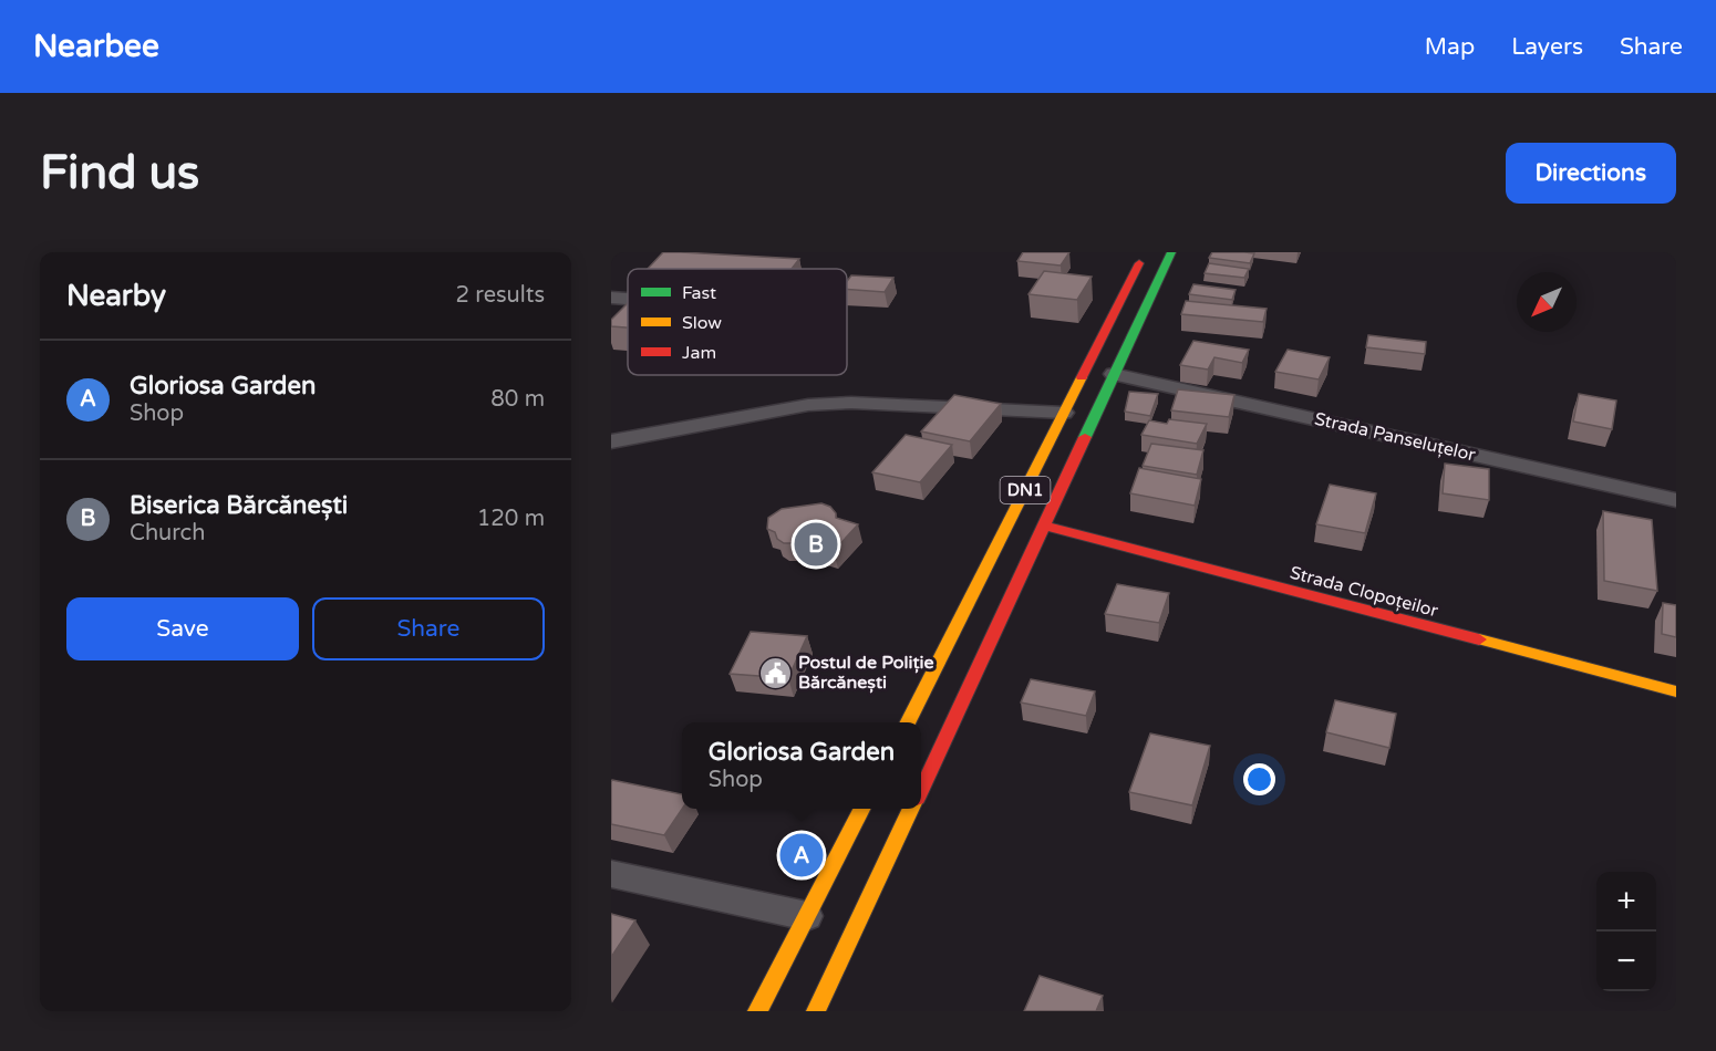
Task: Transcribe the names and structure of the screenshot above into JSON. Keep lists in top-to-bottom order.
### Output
{
  "streets": {
    "main road": ["DN1", "Strada Clopoțeilor"],
    "street": ["Strada Panseluțelor"]
  },
  "crossings": [
    ["Strada Panseluțelor", "DN1"],
    ["DN1", "Strada Clopoțeilor"]
  ],
  "places": {
    "public building": ["Postul de Poliție Bărcănești"]
  },
  "legend": ["Fast", "Slow", "Jam"],
  "north": "bottom left",
  "page": {
    "header": "Nearbee",
    "nav": ["Map", "Layers", "Share"],
    "buttons": [
      "Directions",
      ["Save", "Share"]
    ],
    "title": "Find us",
    "heading": ["Nearby", "2 results"],
    "list": [
      {
        "mark": "A",
        "name": "Gloriosa Garden",
        "note": "Shop",
        "value": "80 m"
      },
      {
        "mark": "B",
        "name": "Biserica Bărcănești",
        "note": "Church",
        "value": "120 m"
      }
    ],
    "pins": ["B", "A"],
    "popup": ["Gloriosa Garden", "Shop"],
    "map_buttons": ["+", "−"]
  }
}
